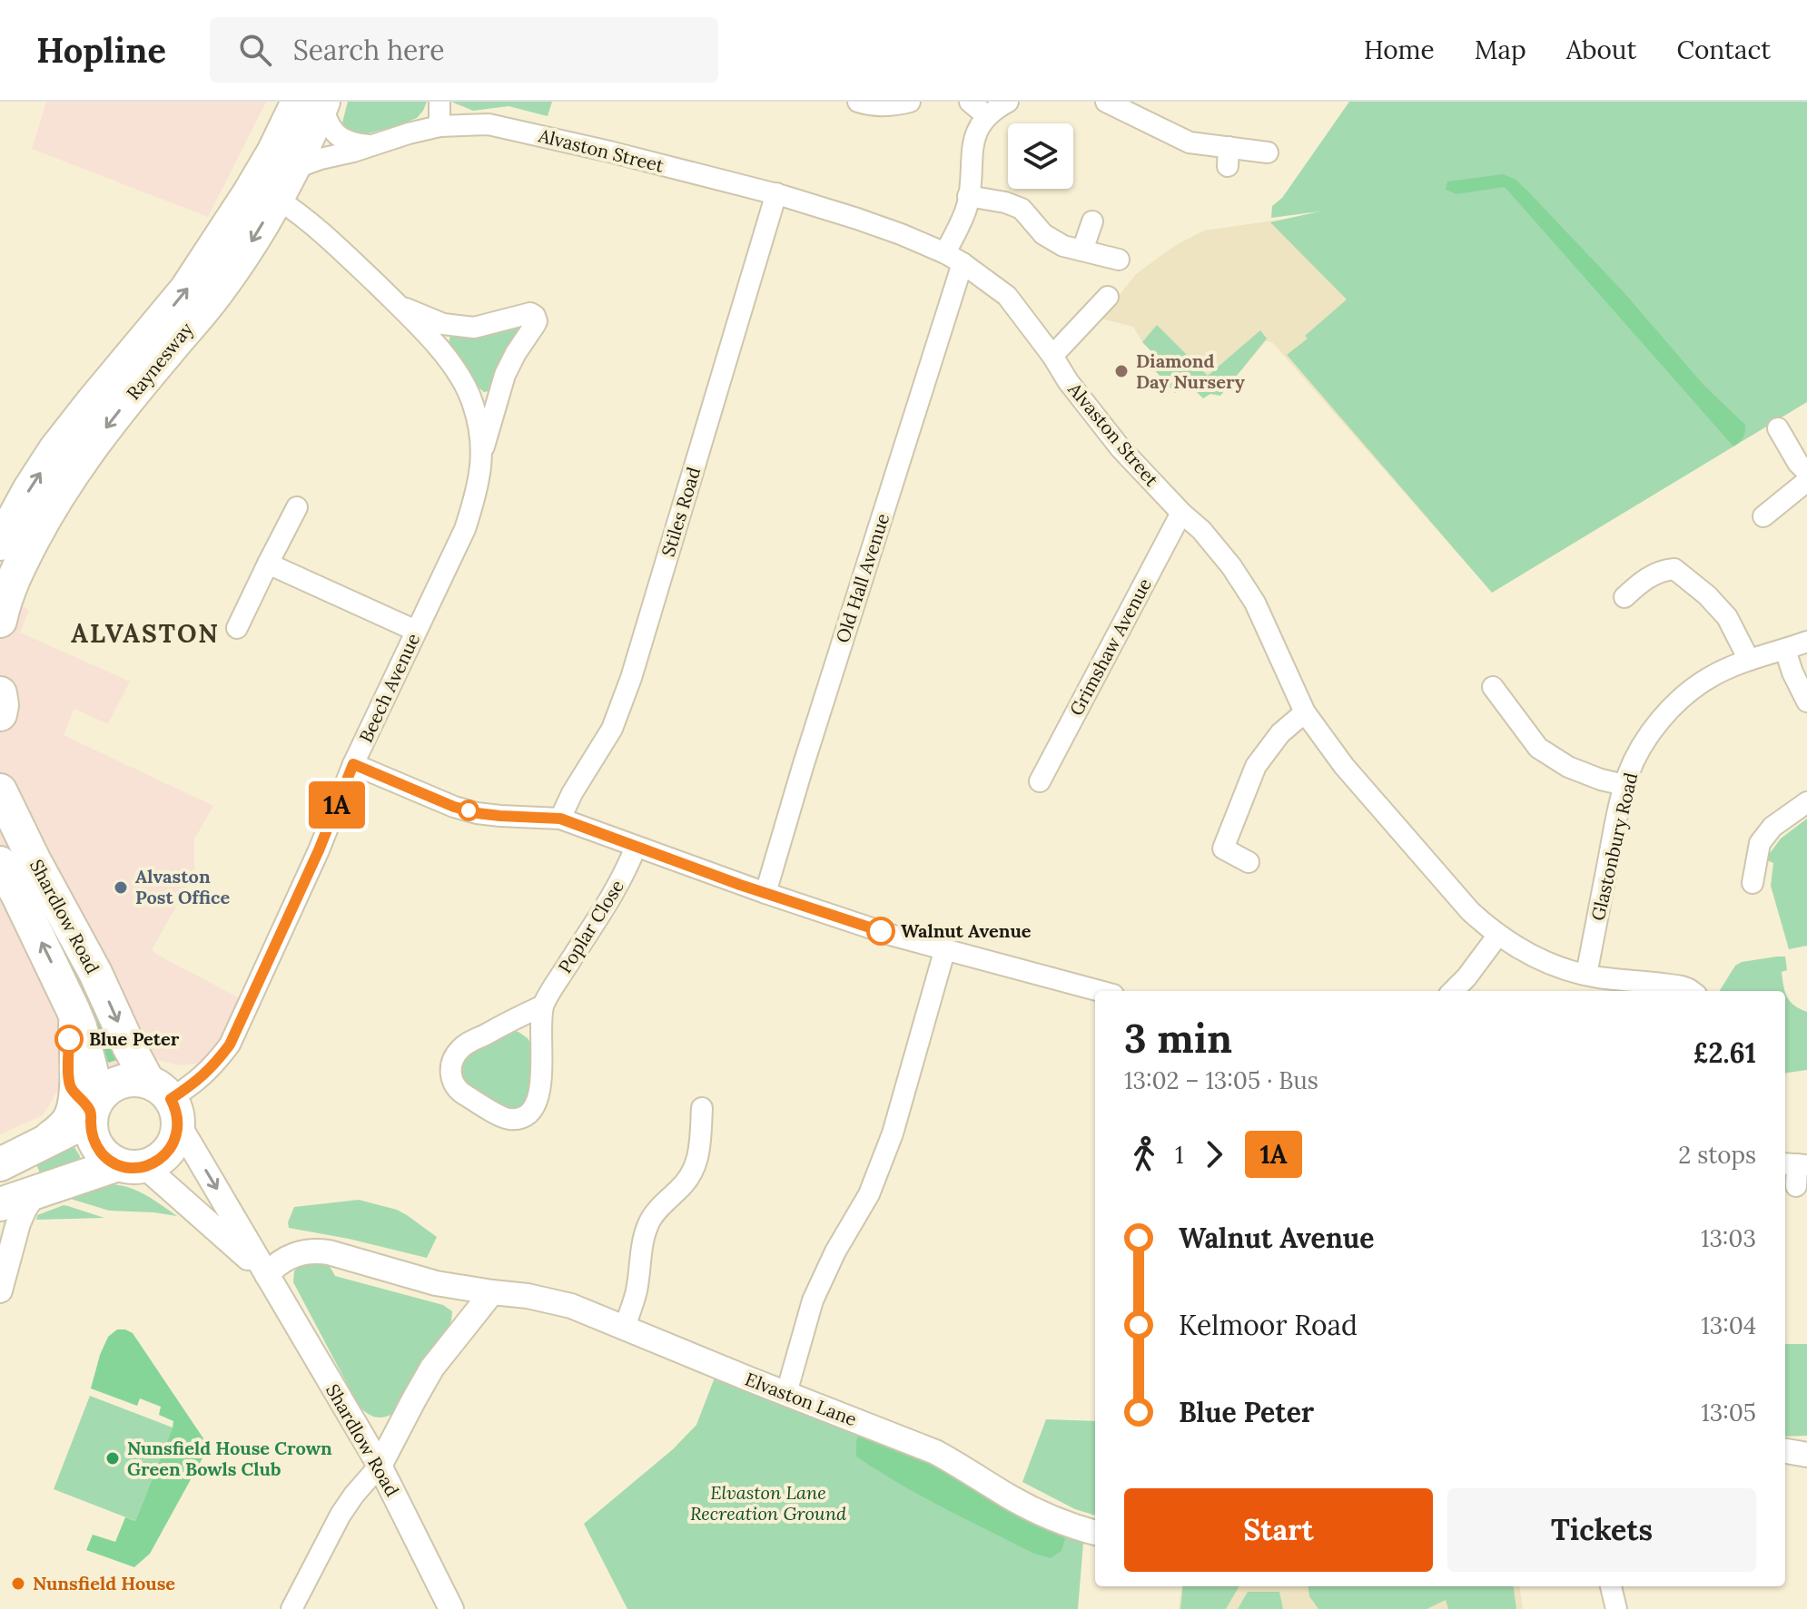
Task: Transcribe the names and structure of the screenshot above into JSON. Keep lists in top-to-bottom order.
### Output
{
  "streets": {
    "highway": ["Raynesway", "Shardlow Road"],
    "street": [
      "Alvaston Street",
      "Stiles Road",
      "Old Hall Avenue",
      "Grimshaw Avenue",
      "Beech Avenue",
      "Glastonbury Road",
      "Poplar Close",
      "Elvaston Lane"
    ]
  },
  "crossings": [
    ["Alvaston Street", "Raynesway"],
    ["Alvaston Street", "Stiles Road"],
    ["Alvaston Street", "Old Hall Avenue"],
    ["Alvaston Street", "Grimshaw Avenue"],
    ["Alvaston Street", "Glastonbury Road"],
    ["Raynesway", "Beech Avenue"],
    ["Beech Avenue", "Shardlow Road"],
    ["Shardlow Road", "Elvaston Lane"]
  ],
  "districts": ["ALVASTON"],
  "parks": ["Elvaston Lane Recreation Ground"],
  "places": [
    "Diamond Day Nursery",
    "Alvaston Post Office",
    "Walnut Avenue",
    "Blue Peter",
    "Nunsfield House Crown Green Bowls Club",
    "Nunsfield House"
  ],
  "lines": ["bus line 1A"],
  "page": {
    "header": "Hopline",
    "search": "Search here",
    "nav": [
      "Home",
      "Map",
      "About",
      "Contact"
    ],
    "on_map": "1A",
    "heading": ["3 min", "13:02 – 13:05 · Bus", "£2.61"],
    "legs": ["1", "1A", "2 stops"],
    "list": [
      {
        "name": "Walnut Avenue",
        "value": "13:03"
      },
      {
        "name": "Kelmoor Road",
        "value": "13:04"
      },
      {
        "name": "Blue Peter",
        "value": "13:05"
      }
    ],
    "buttons": ["Start", "Tickets"]
  }
}
